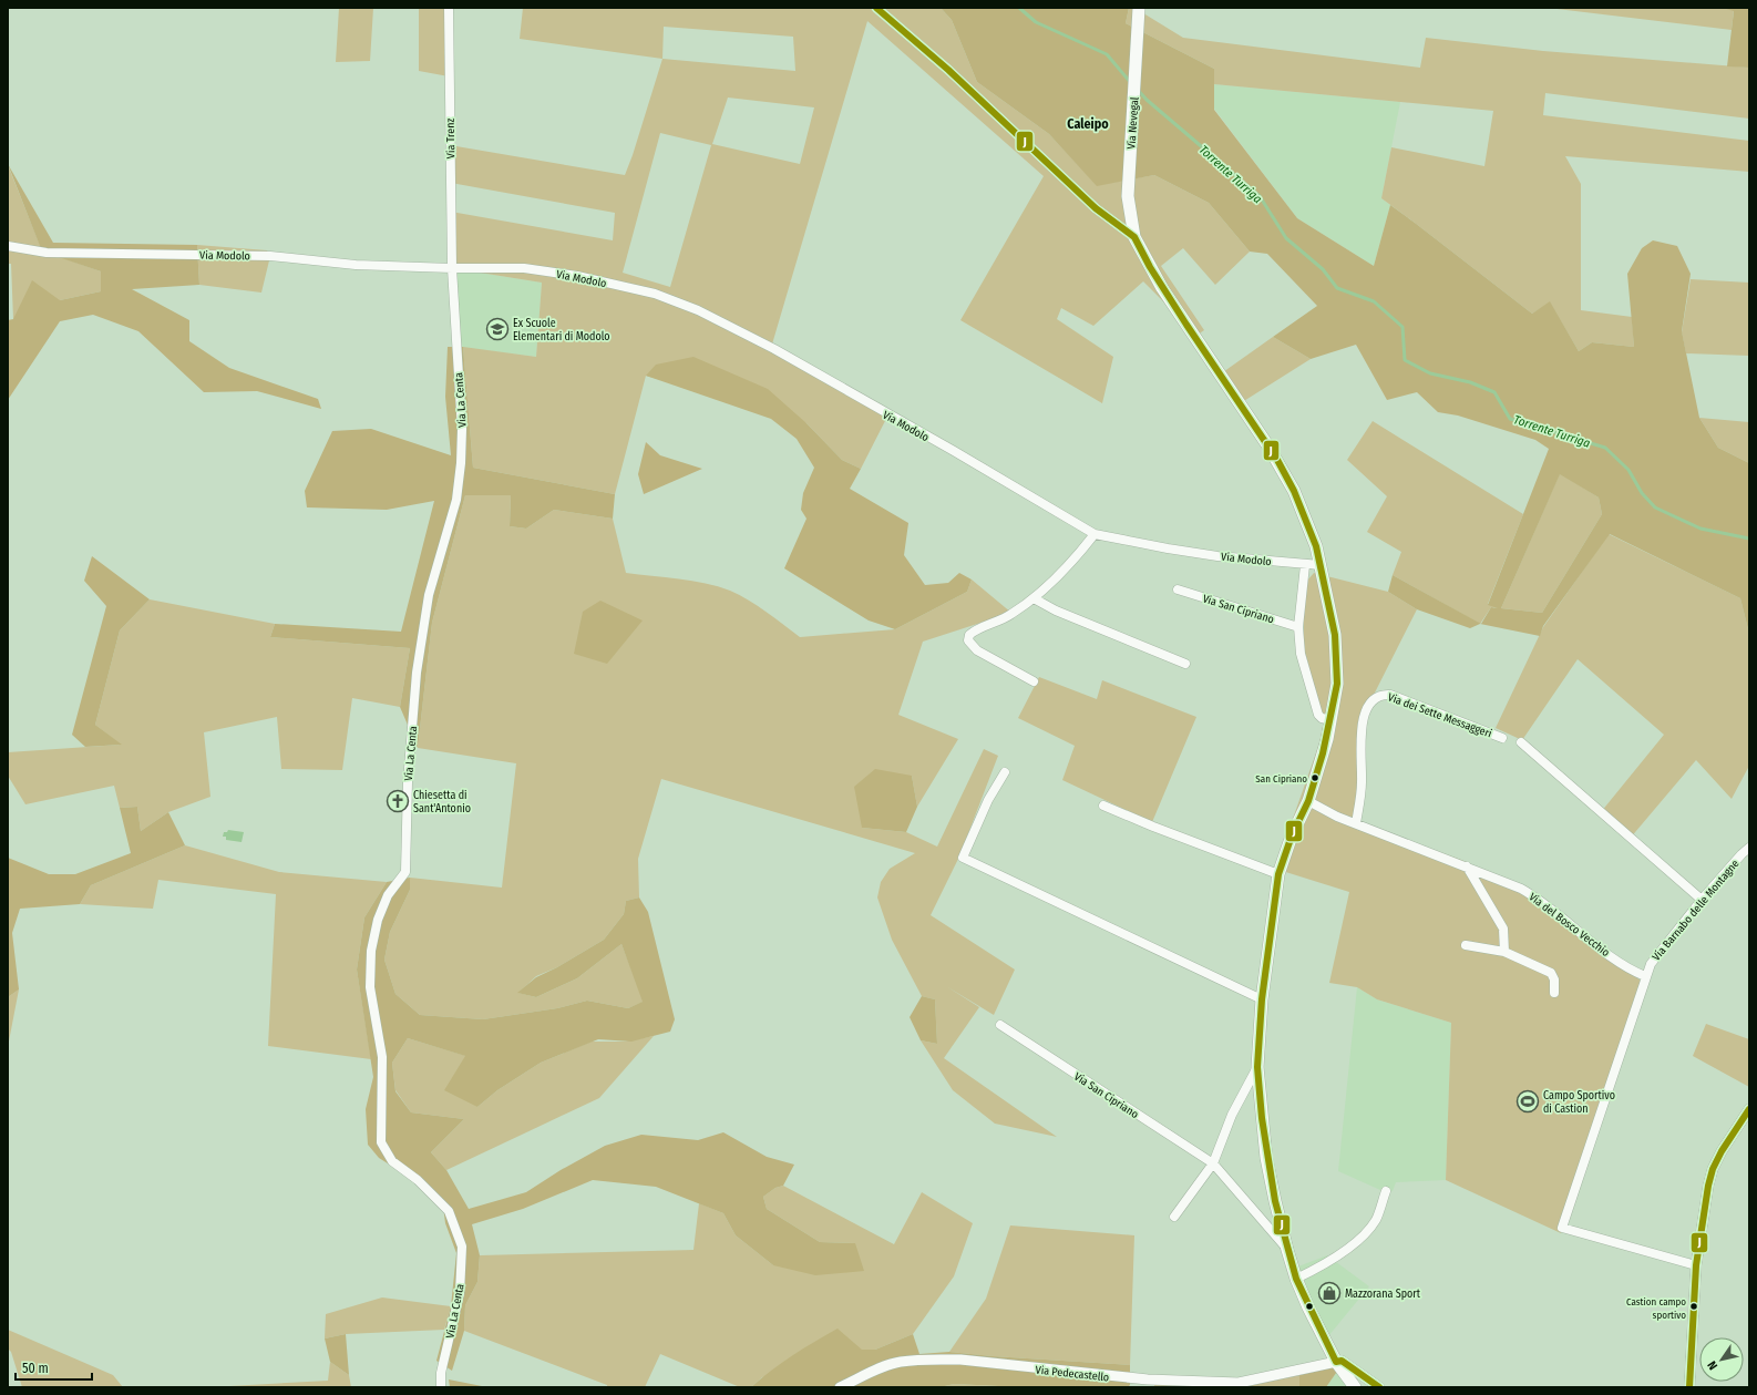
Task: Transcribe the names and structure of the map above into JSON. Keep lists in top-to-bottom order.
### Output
{
  "streets": {
    "main road": ["Via Nevegal", "Via San Cipriano"],
    "street": [
      "Via Trenz",
      "Via Modolo",
      "Via La Centa",
      "Via dei Sette Messaggeri",
      "Via Barnabo delle Montagne",
      "Via del Bosco Vecchio",
      "Via Pedecastello"
    ]
  },
  "crossings": [
    ["Via Nevegal", "Via San Cipriano"],
    ["Via Trenz", "Via Modolo"],
    ["Via Trenz", "Via La Centa"],
    ["Via Modolo", "Via La Centa"],
    ["Via Modolo", "Via San Cipriano"],
    ["Via San Cipriano", "Via del Bosco Vecchio"],
    ["Via San Cipriano", "Via Pedecastello"],
    ["Via dei Sette Messaggeri", "Via del Bosco Vecchio"],
    ["Via Barnabo delle Montagne", "Via del Bosco Vecchio"]
  ],
  "districts": ["Caleipo"],
  "water": ["Torrente Turriga"],
  "places": {
    "school or university": ["Ex Scuole Elementari di Modolo"],
    "other": ["San Cipriano", "Castion campo sportivo"],
    "church": ["Chiesetta di Sant'Antonio"],
    "sports": ["Campo Sportivo di Castion"],
    "shop": ["Mazzorana Sport"]
  },
  "lines": ["transit line J"],
  "scale_bar": "50 m",
  "north": "bottom left"
}
